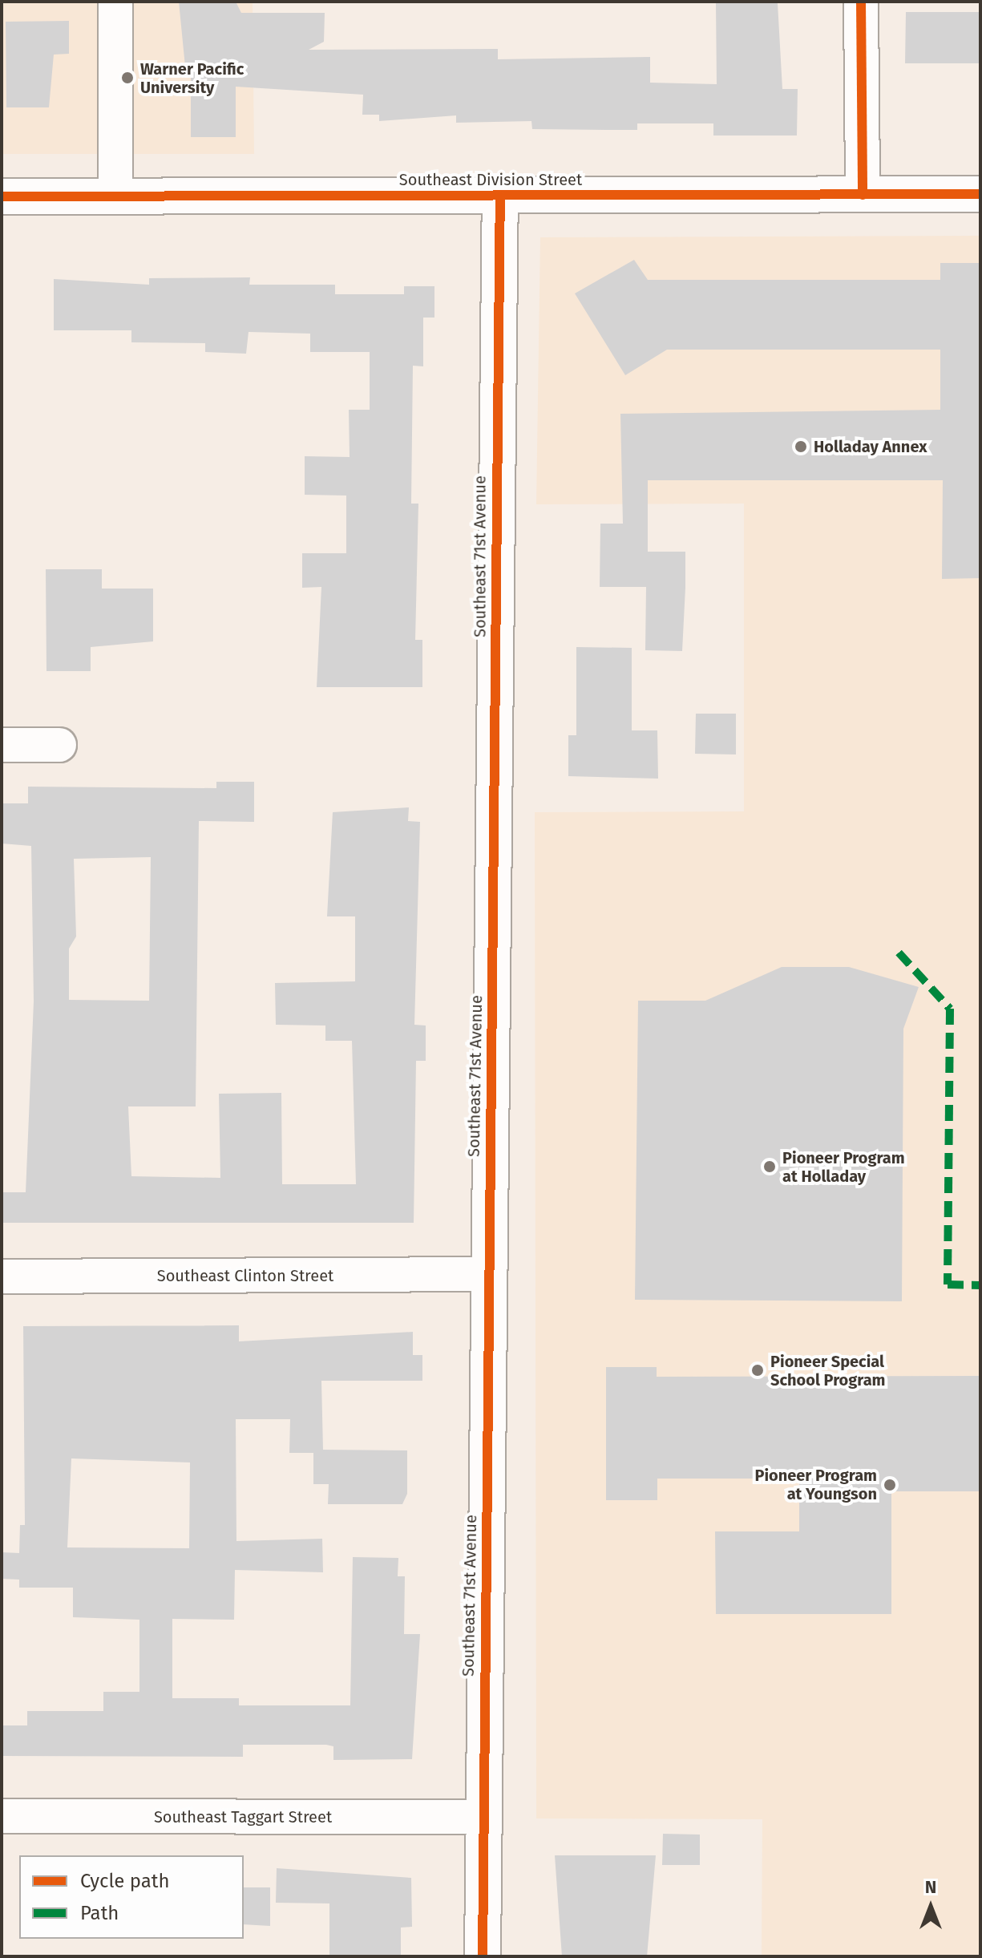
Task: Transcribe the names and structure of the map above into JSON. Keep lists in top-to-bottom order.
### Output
{
  "streets": {
    "street": [
      "Southeast Division Street",
      "Southeast 71st Avenue",
      "Southeast Clinton Street",
      "Southeast Taggart Street"
    ]
  },
  "crossings": [
    ["Southeast Division Street", "Southeast 71st Avenue"],
    ["Southeast 71st Avenue", "Southeast Clinton Street"],
    ["Southeast 71st Avenue", "Southeast Taggart Street"]
  ],
  "places": [
    "Warner Pacific University",
    "Holladay Annex",
    "Pioneer Program at Holladay",
    "Pioneer Special School Program",
    "Pioneer Program at Youngson"
  ],
  "legend": ["Cycle path", "Path"],
  "north": "top"
}
